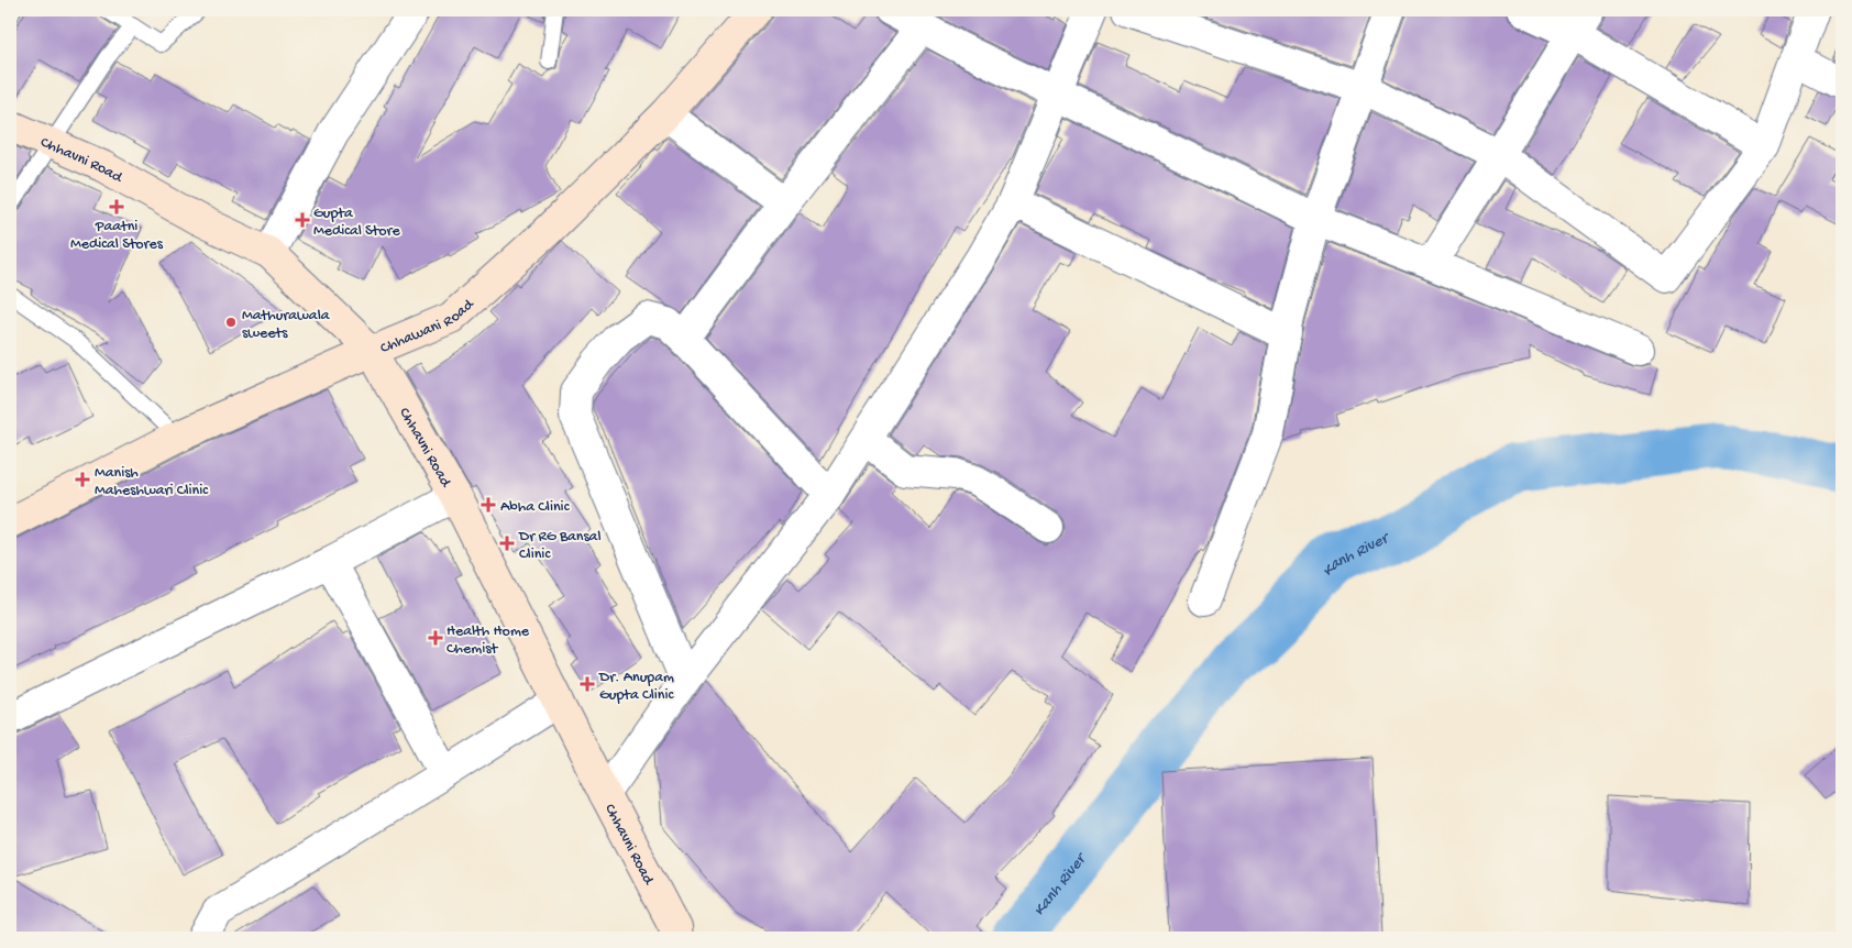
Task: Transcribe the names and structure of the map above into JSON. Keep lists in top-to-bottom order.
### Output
{
  "streets": {
    "main road": ["Chhavni Road", "Chhawani Road"]
  },
  "crossings": [
    ["Chhavni Road", "Chhawani Road"]
  ],
  "water": ["Kanh River"],
  "places": {
    "health": [
      "Paatni Medical Stores",
      "Gupta Medical Store",
      "Manish Maheshwari Clinic",
      "Abha Clinic",
      "Dr RG Bansal Clinic",
      "Health Home Chemist",
      "Dr. Anupam Gupta Clinic"
    ],
    "other": ["Mathurawala sweets"]
  }
}
